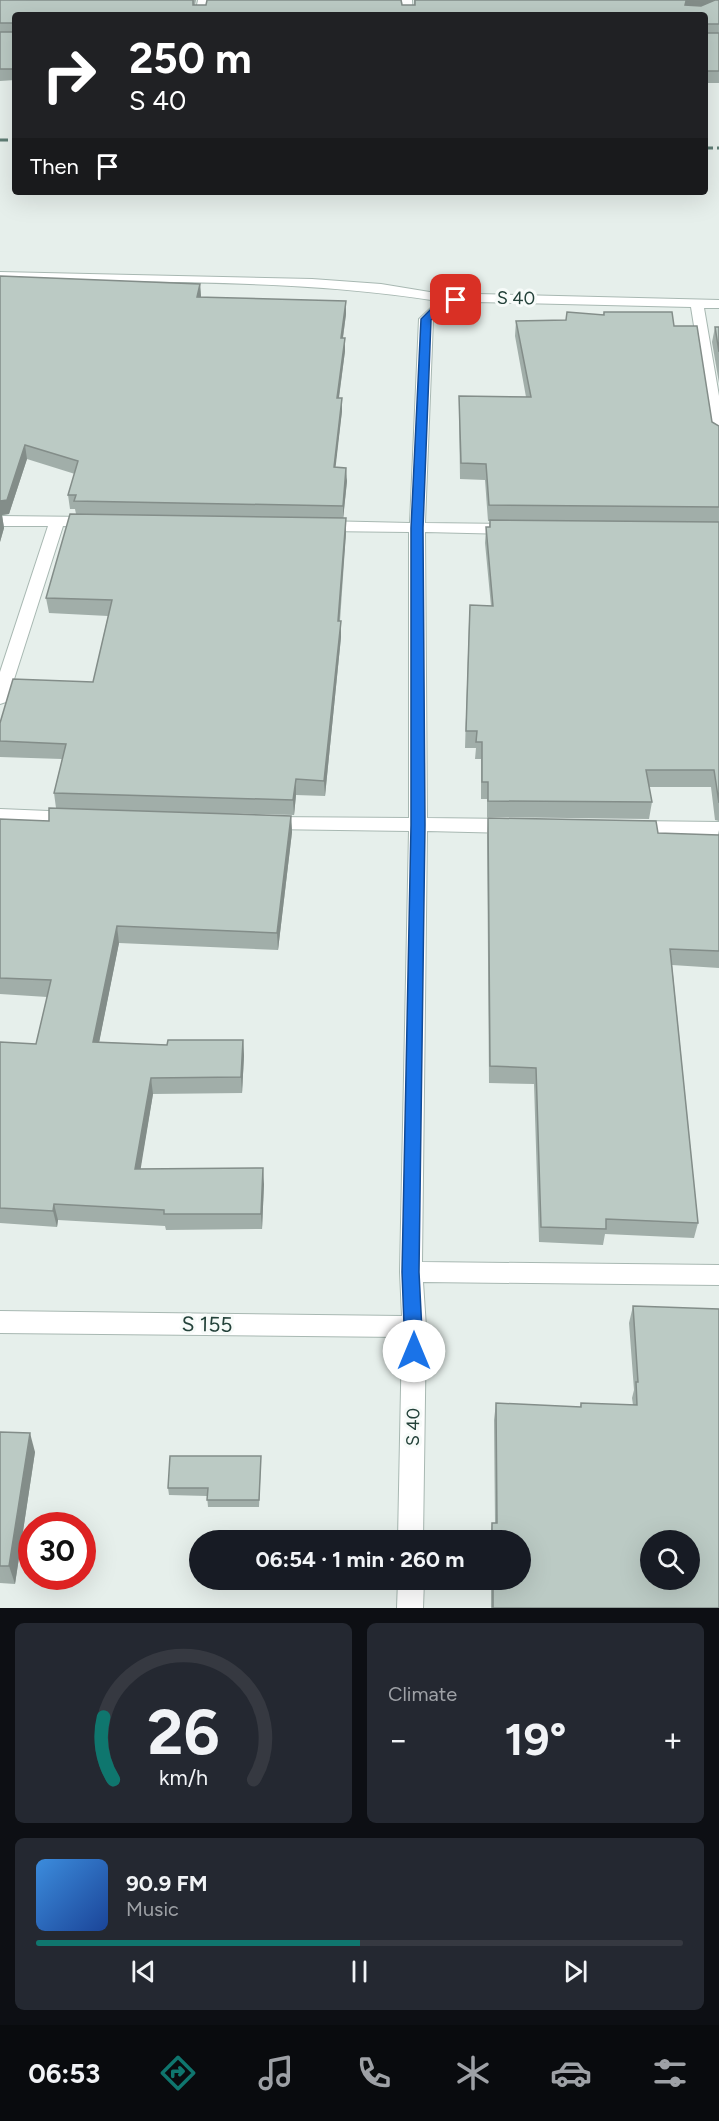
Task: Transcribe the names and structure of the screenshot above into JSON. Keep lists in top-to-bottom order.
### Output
{
  "streets": {
    "street": ["S 40", "S 155"]
  },
  "crossings": [
    ["S 40", "S 155"]
  ],
  "page": {
    "turn": ["250 m", "S 40"],
    "then": "Then",
    "limit": "30",
    "trip": "06:54 · 1 min · 260 m",
    "tile": "Climate",
    "heat": ["−", "19°", "+"],
    "song": ["90.9 FM", "Music"],
    "tabs": "06:53",
    "gauge": ["26", "km/h"]
  }
}
